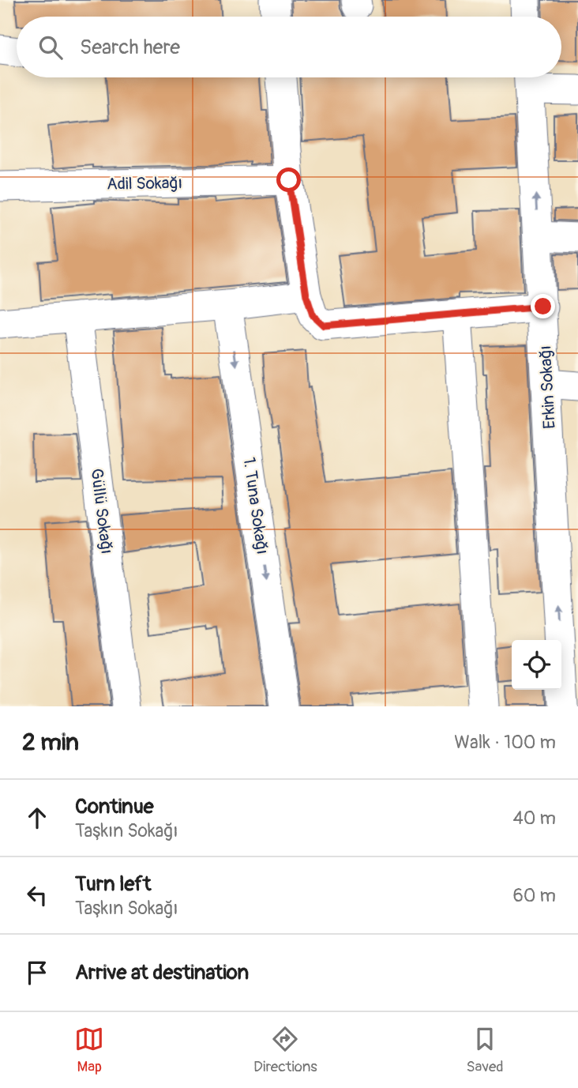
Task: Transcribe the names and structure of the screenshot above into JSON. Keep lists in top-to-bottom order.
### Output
{
  "streets": {
    "street": [
      "Adil Sokağı",
      "Erkin Sokağı",
      "1. Tuna Sokağı",
      "Güllü Sokağı"
    ]
  },
  "page": {
    "search": "Search here",
    "heading": ["2 min", "Walk · 100 m"],
    "list": [
      ["Continue", "Taşkın Sokağı", "40 m"],
      ["Turn left", "Taşkın Sokağı", "60 m"],
      "Arrive at destination"
    ],
    "nav": ["Map", "Directions", "Saved"]
  }
}
